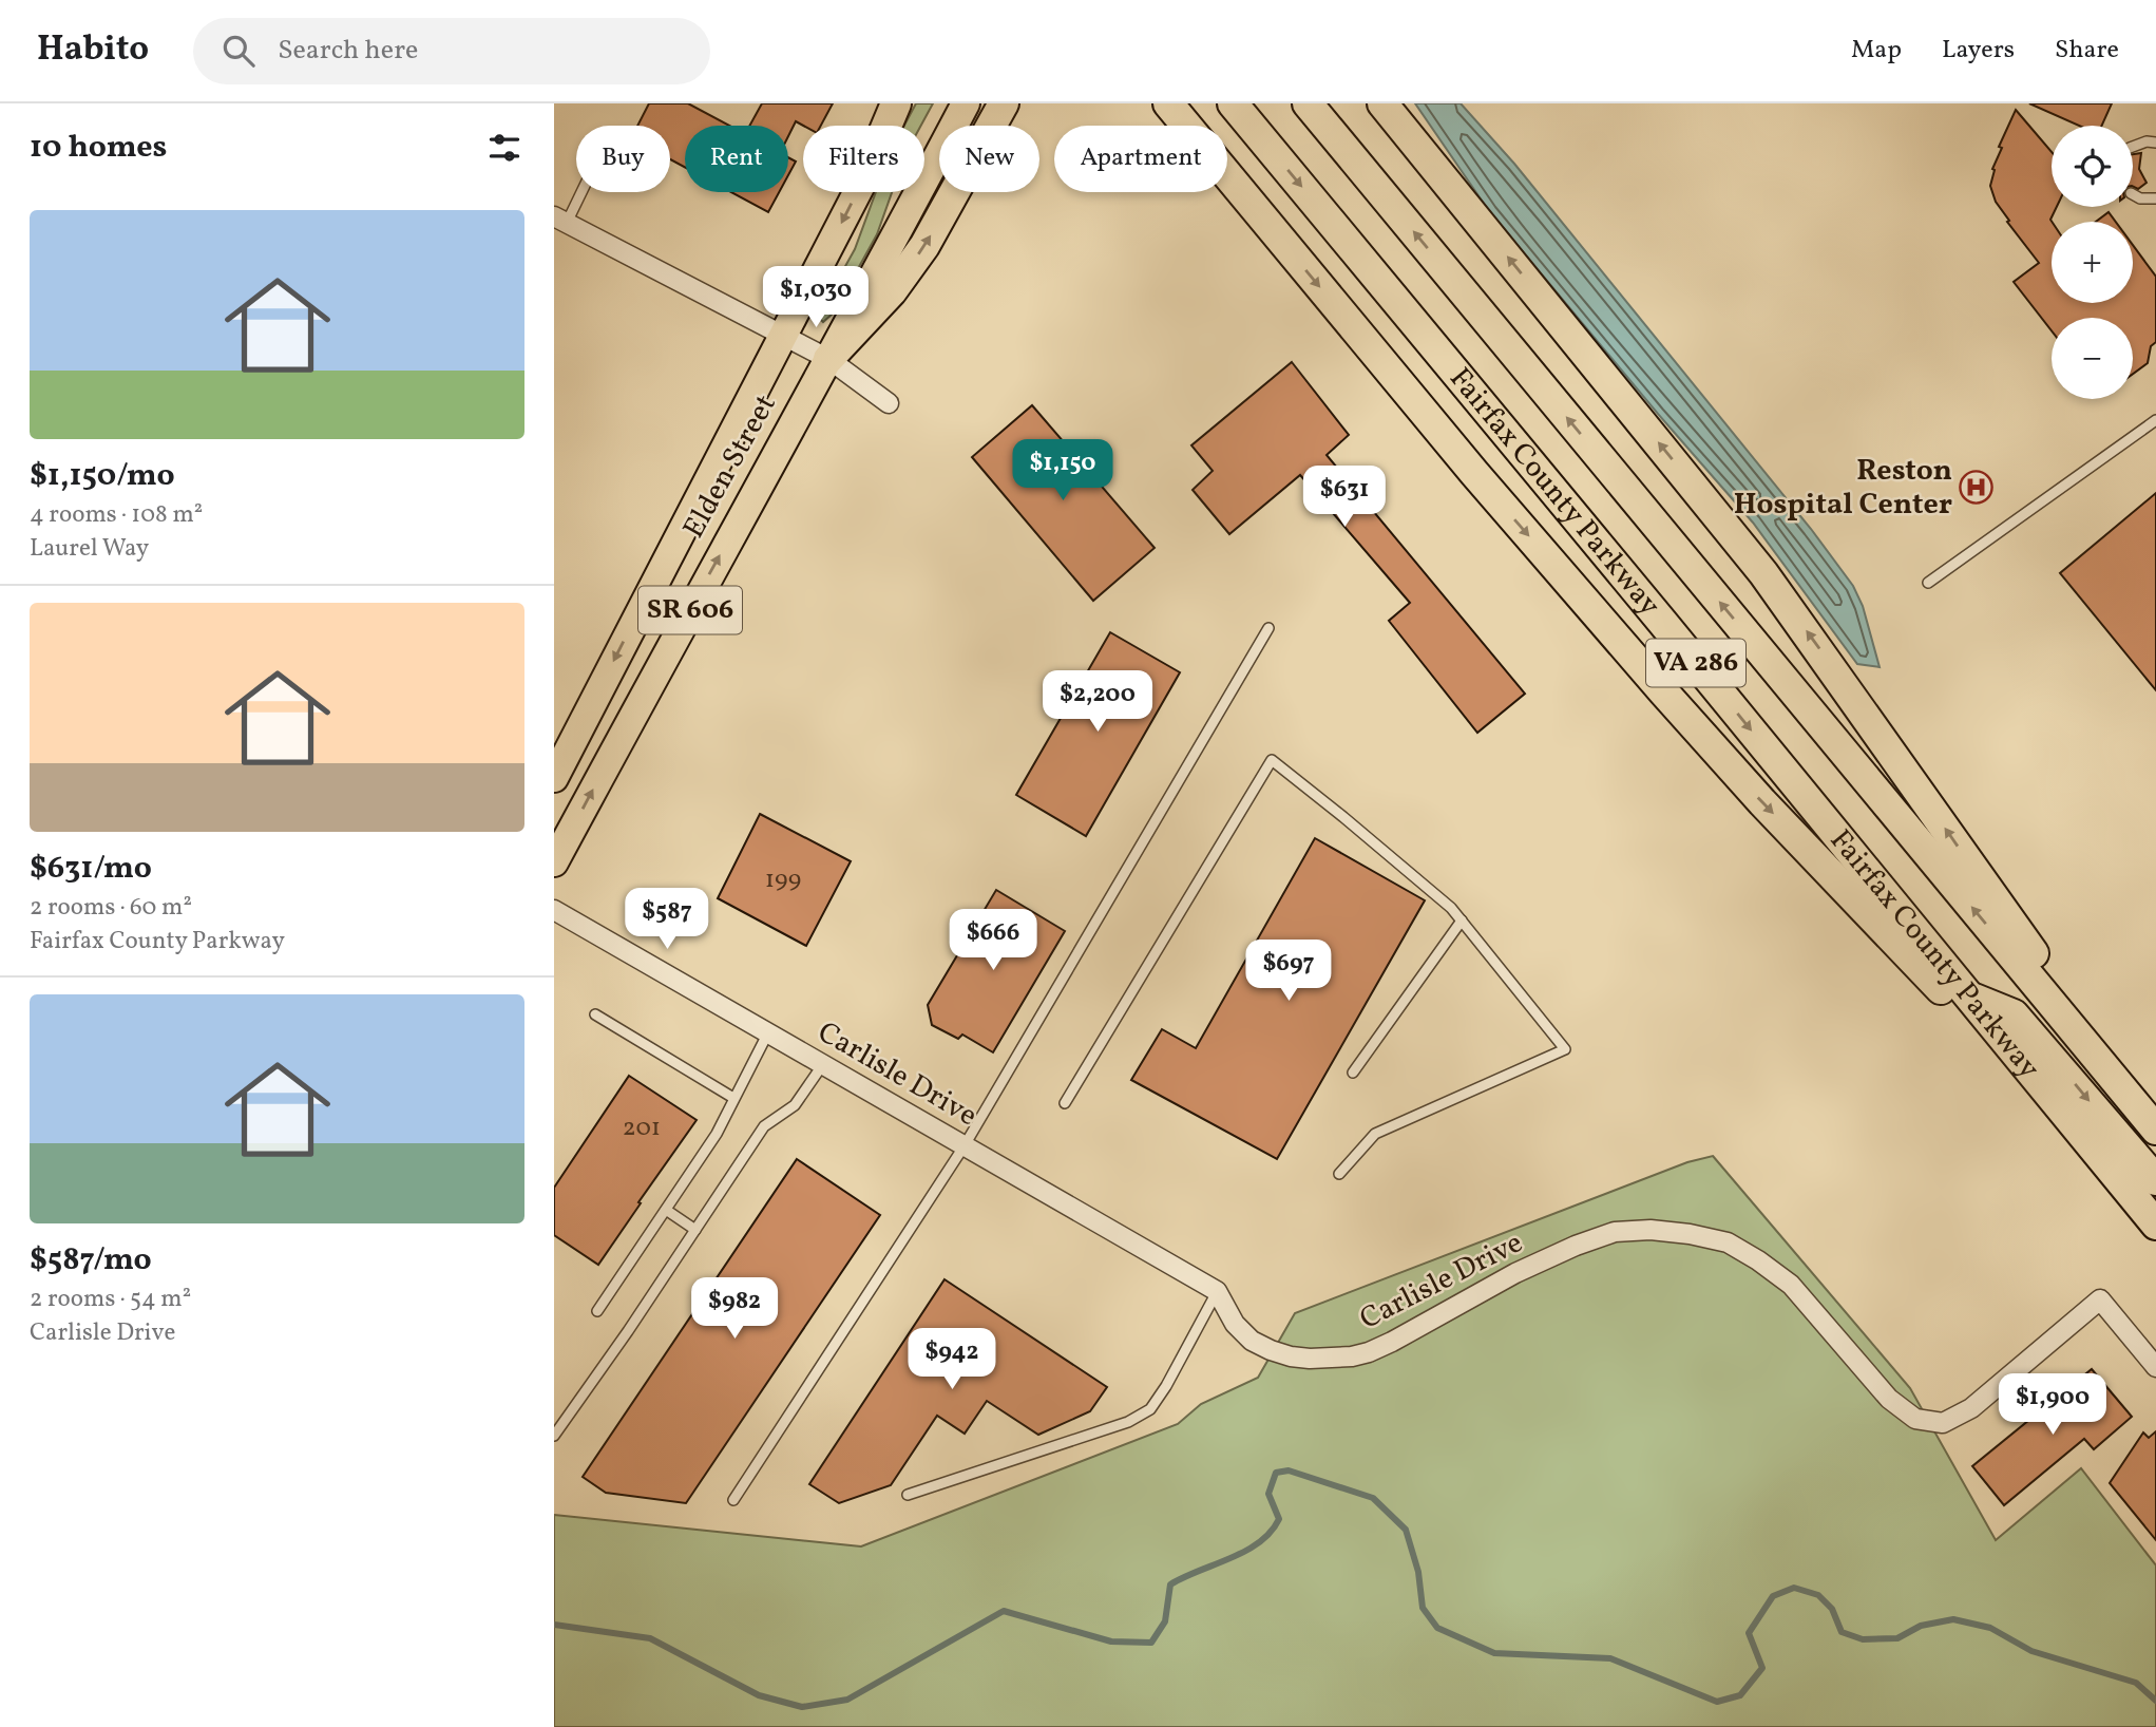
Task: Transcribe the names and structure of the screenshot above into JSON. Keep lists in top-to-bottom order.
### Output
{
  "streets": {
    "highway": ["Fairfax County Parkway", "VA 286"],
    "main road": ["Elden Street", "SR 606"],
    "street": ["Carlisle Drive"]
  },
  "places": {
    "hospital": ["Reston Hospital Center"]
  },
  "house_numbers": ["199", "201"],
  "page": {
    "header": "Habito",
    "search": "Search here",
    "nav": ["Map", "Layers", "Share"],
    "heading": "10 homes",
    "map_buttons": ["+", "−"],
    "chip": [
      "Buy",
      "Rent",
      "Filters",
      "New",
      "Apartment"
    ],
    "list": [
      {
        "name": "$1,150/mo",
        "note": "4 rooms · 108 m² · Laurel Way"
      },
      {
        "name": "$631/mo",
        "note": "2 rooms · 60 m² · Fairfax County Parkway"
      },
      {
        "name": "$587/mo",
        "note": "2 rooms · 54 m² · Carlisle Drive"
      }
    ],
    "price": [
      "$1,030",
      "$1,150",
      "$631",
      "$2,200",
      "$587",
      "$666",
      "$697",
      "$982",
      "$942",
      "$1,900"
    ]
  }
}
